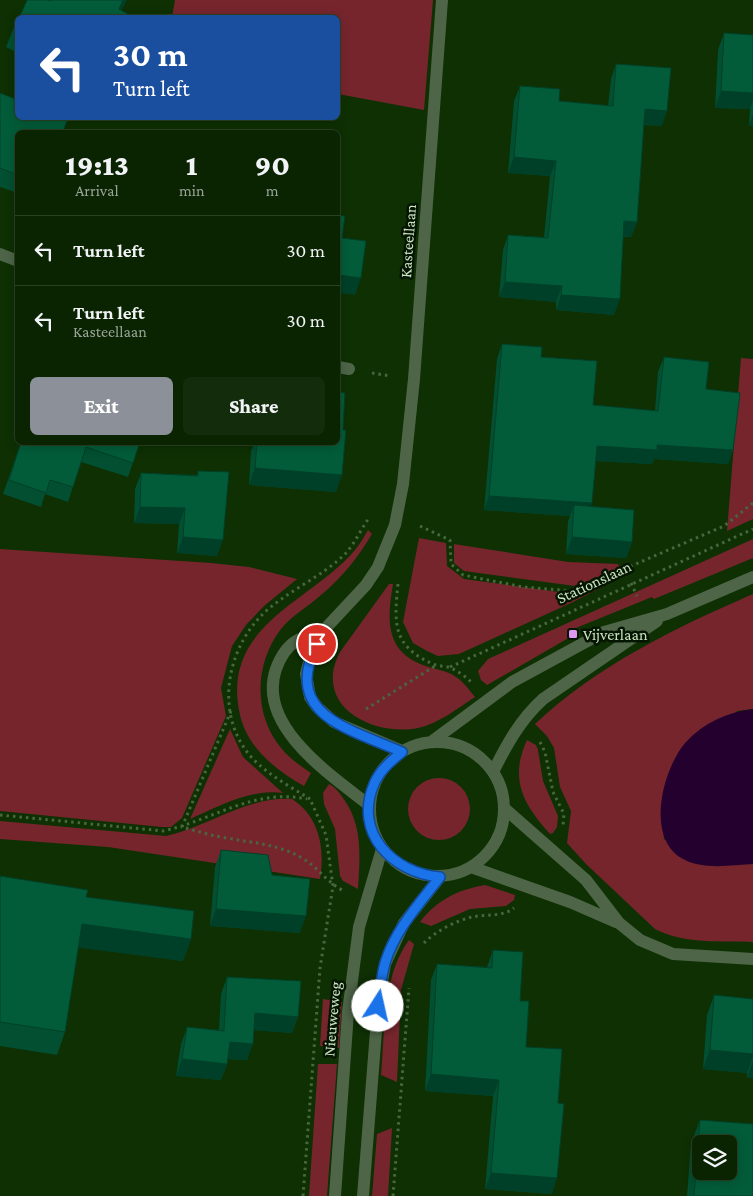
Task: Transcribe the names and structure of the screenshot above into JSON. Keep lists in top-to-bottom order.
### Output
{
  "streets": {
    "street": ["Kasteellaan", "Nieuweweg"],
    "path": ["Stationslaan"]
  },
  "crossings": [
    ["Kasteellaan", "Nieuweweg"]
  ],
  "places": {
    "transit": ["Vijverlaan"]
  },
  "page": {
    "turn": ["30 m", "Turn left"],
    "eta": [
      "19:13",
      "Arrival",
      "1",
      "min",
      "90",
      "m"
    ],
    "list": [
      {
        "name": "Turn left",
        "value": "30 m"
      },
      {
        "name": "Turn left",
        "note": "Kasteellaan",
        "value": "30 m"
      }
    ],
    "buttons": ["Exit", "Share"]
  }
}
